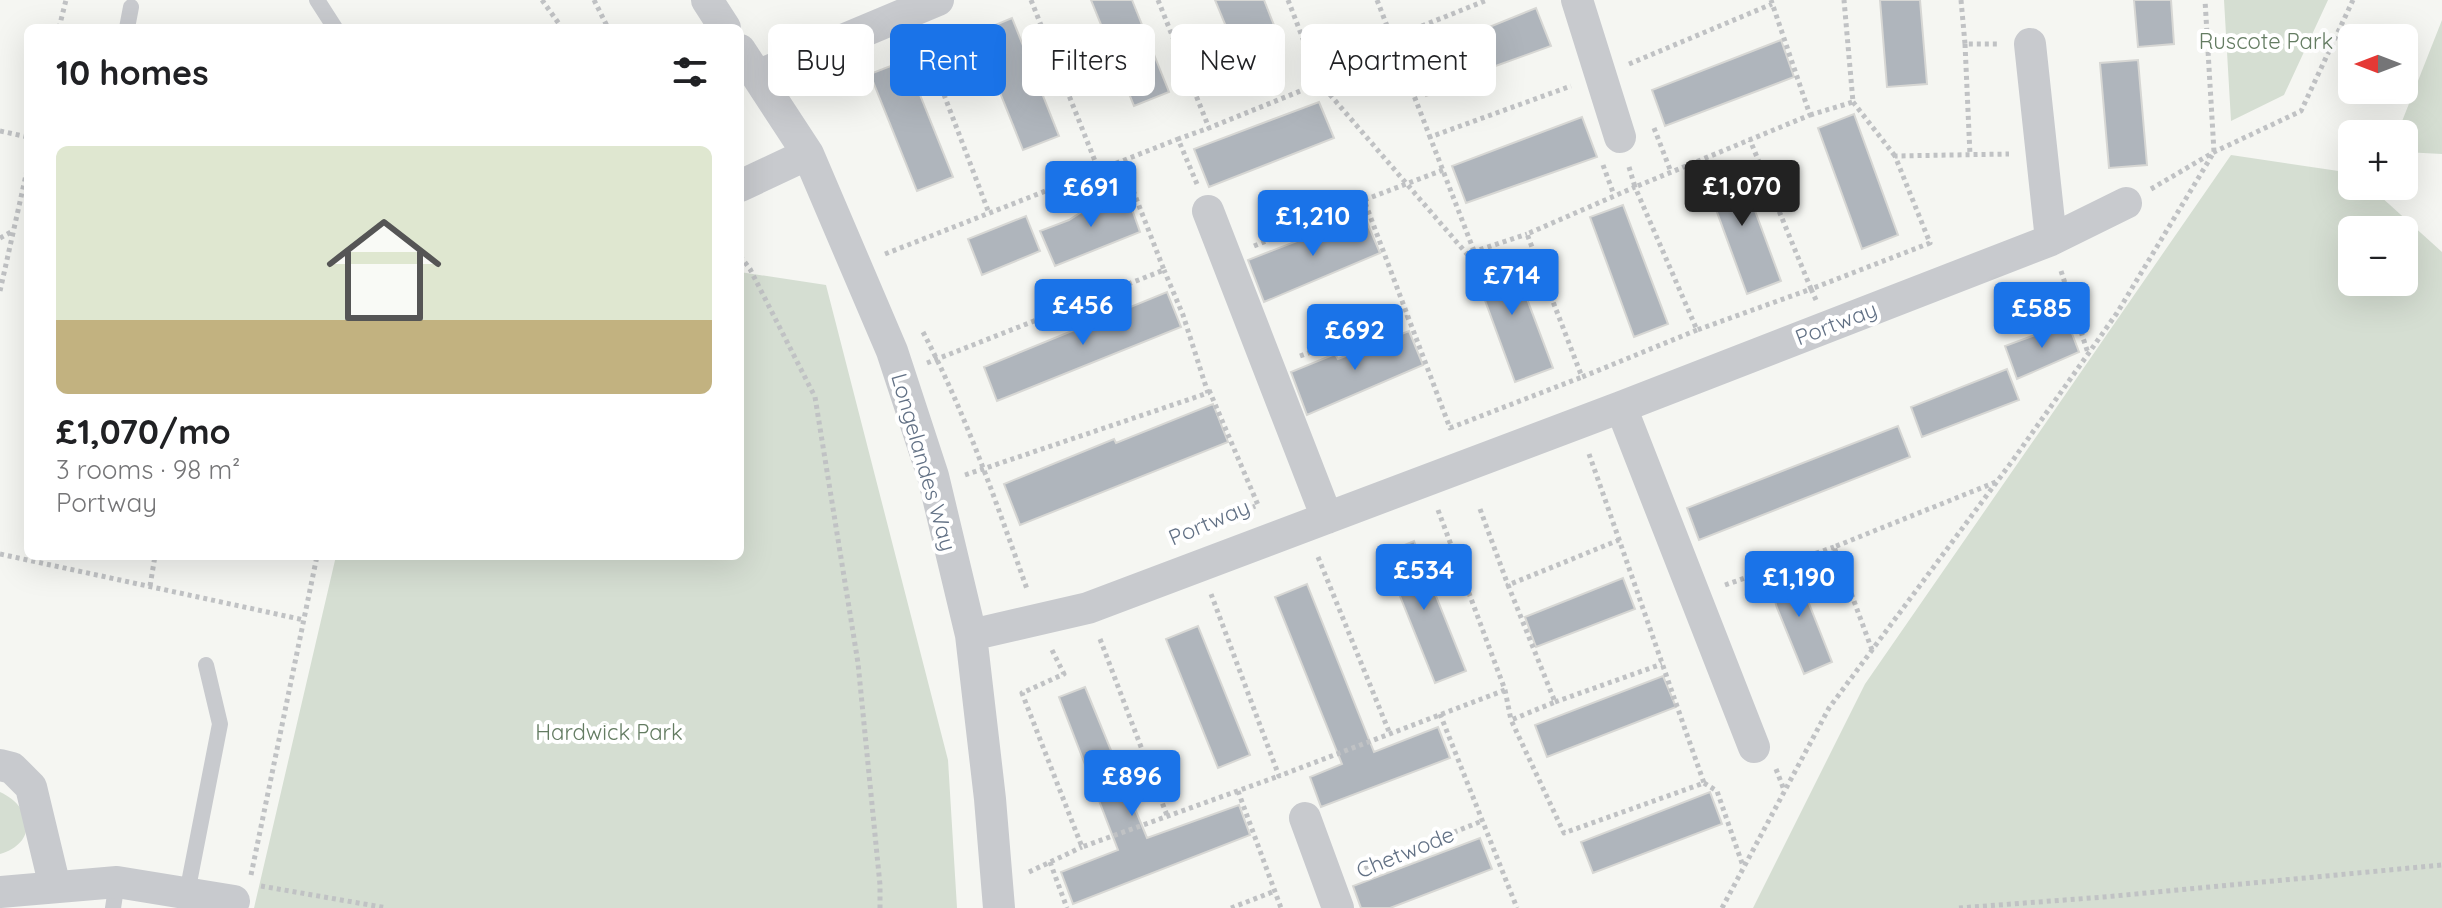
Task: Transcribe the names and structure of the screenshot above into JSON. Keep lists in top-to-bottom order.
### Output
{
  "streets": {
    "street": ["Portway", "Longelandes Way", "Chetwode"]
  },
  "crossings": [
    ["Portway", "Longelandes Way"]
  ],
  "parks": ["Ruscote Park", "Hardwick Park"],
  "north": "left",
  "page": {
    "map_buttons": ["+", "−"],
    "chip": [
      "Buy",
      "Rent",
      "Filters",
      "New",
      "Apartment"
    ],
    "heading": "10 homes",
    "list": [
      {
        "name": "£1,070/mo",
        "note": "3 rooms · 98 m² · Portway"
      }
    ],
    "price": [
      "£1,070",
      "£691",
      "£1,210",
      "£714",
      "£456",
      "£585",
      "£692",
      "£534",
      "£1,190",
      "£896"
    ]
  }
}
